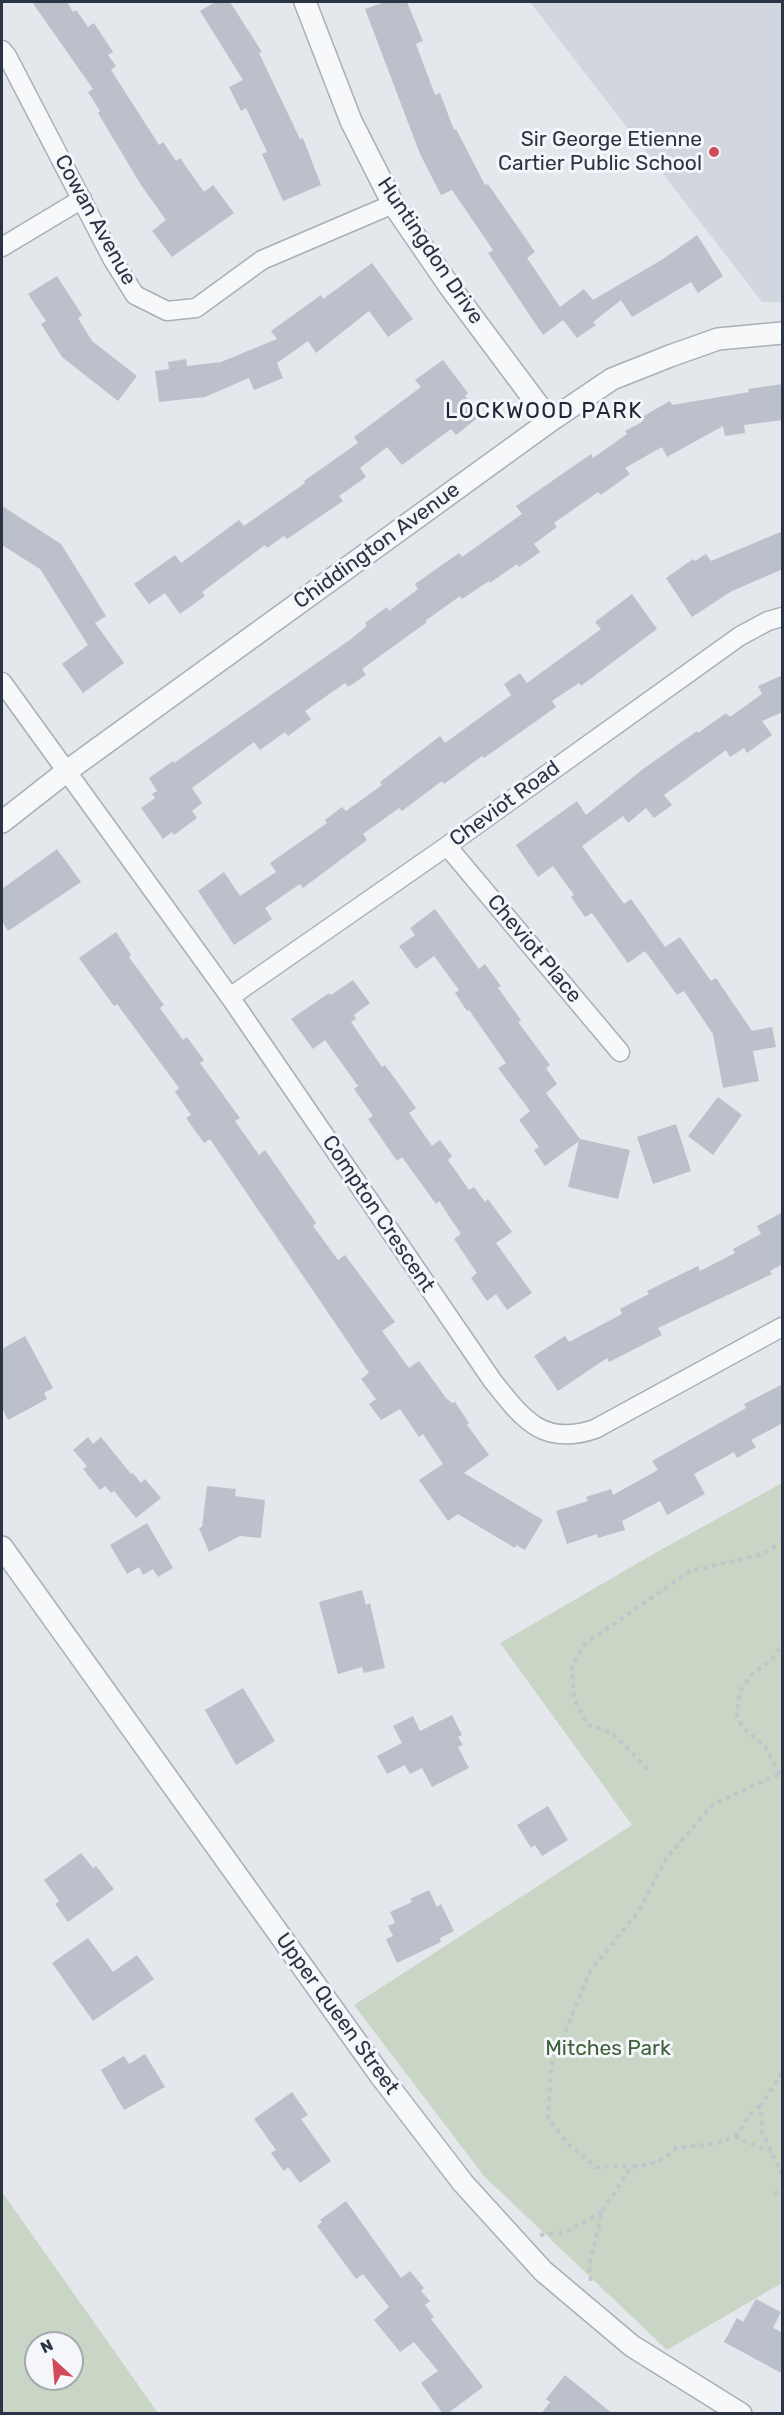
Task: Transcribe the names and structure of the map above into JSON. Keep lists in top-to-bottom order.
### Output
{
  "streets": {
    "street": [
      "Cowan Avenue",
      "Huntingdon Drive",
      "Chiddington Avenue",
      "Cheviot Road",
      "Cheviot Place",
      "Compton Crescent",
      "Upper Queen Street"
    ]
  },
  "crossings": [
    ["Cowan Avenue", "Huntingdon Drive"],
    ["Huntingdon Drive", "Chiddington Avenue"],
    ["Chiddington Avenue", "Compton Crescent"],
    ["Cheviot Road", "Cheviot Place"],
    ["Cheviot Road", "Compton Crescent"]
  ],
  "districts": ["LOCKWOOD PARK"],
  "parks": ["Mitches Park"],
  "places": ["Sir George Etienne Cartier Public School"],
  "north": "top left"
}
